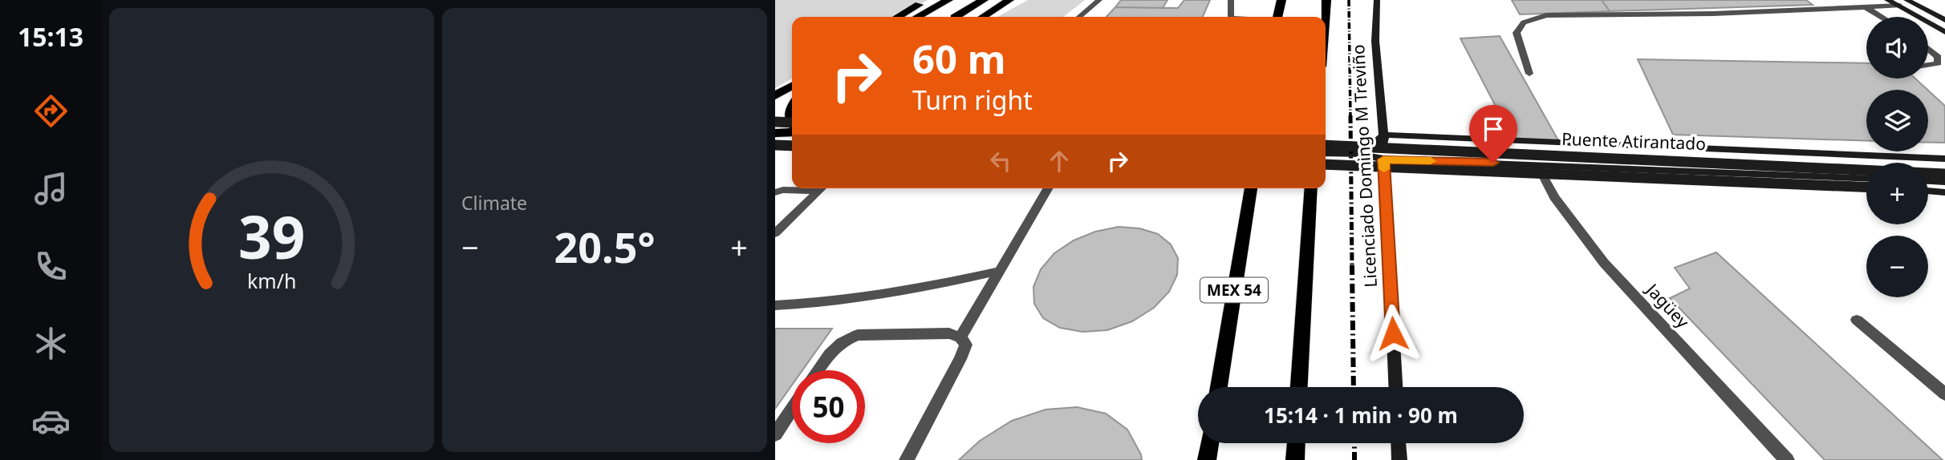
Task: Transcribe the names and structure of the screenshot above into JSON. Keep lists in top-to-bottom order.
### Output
{
  "streets": {
    "main road": ["Puente Atirantado", "Licenciado Domingo M Treviño", "MEX 54"],
    "street": ["Jagüey"]
  },
  "page": {
    "tabs": "15:13",
    "tile": "Climate",
    "map_buttons": ["+", "−"],
    "turn": ["60 m", "Turn right"],
    "heat": ["−", "20.5°", "+"],
    "limit": "50",
    "trip": "15:14 · 1 min · 90 m",
    "gauge": ["39", "km/h"]
  }
}
